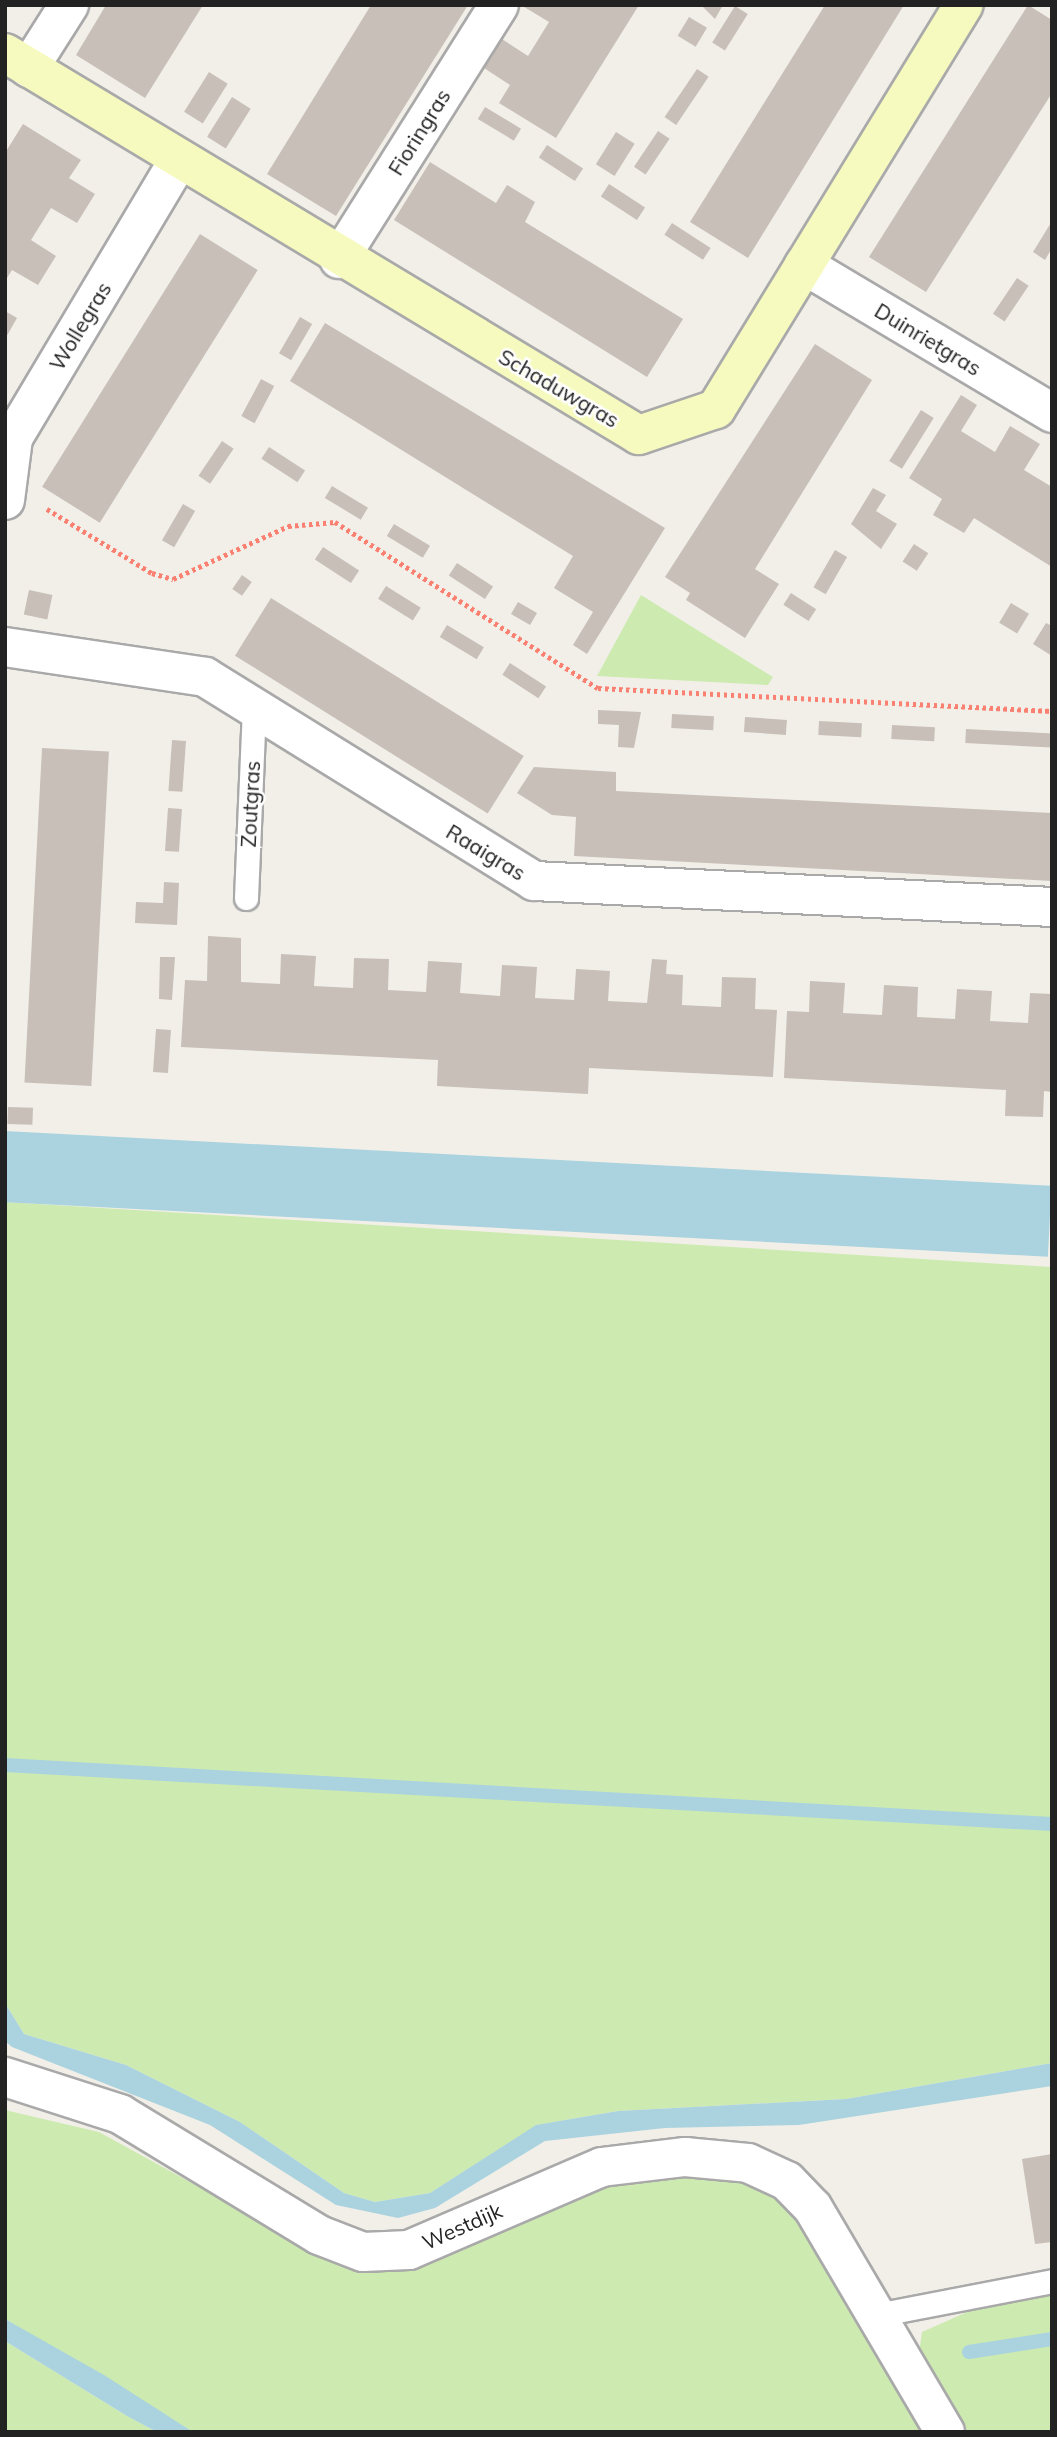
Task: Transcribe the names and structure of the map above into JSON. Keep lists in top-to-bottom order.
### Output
{
  "streets": {
    "street": [
      "Fioringras",
      "Wollegras",
      "Duinrietgras",
      "Schaduwgras",
      "Raaigras",
      "Westdijk"
    ],
    "lane": ["Zoutgras"]
  },
  "crossings": [
    ["Fioringras", "Schaduwgras"],
    ["Wollegras", "Schaduwgras"],
    ["Duinrietgras", "Schaduwgras"],
    ["Zoutgras", "Raaigras"]
  ]
}
